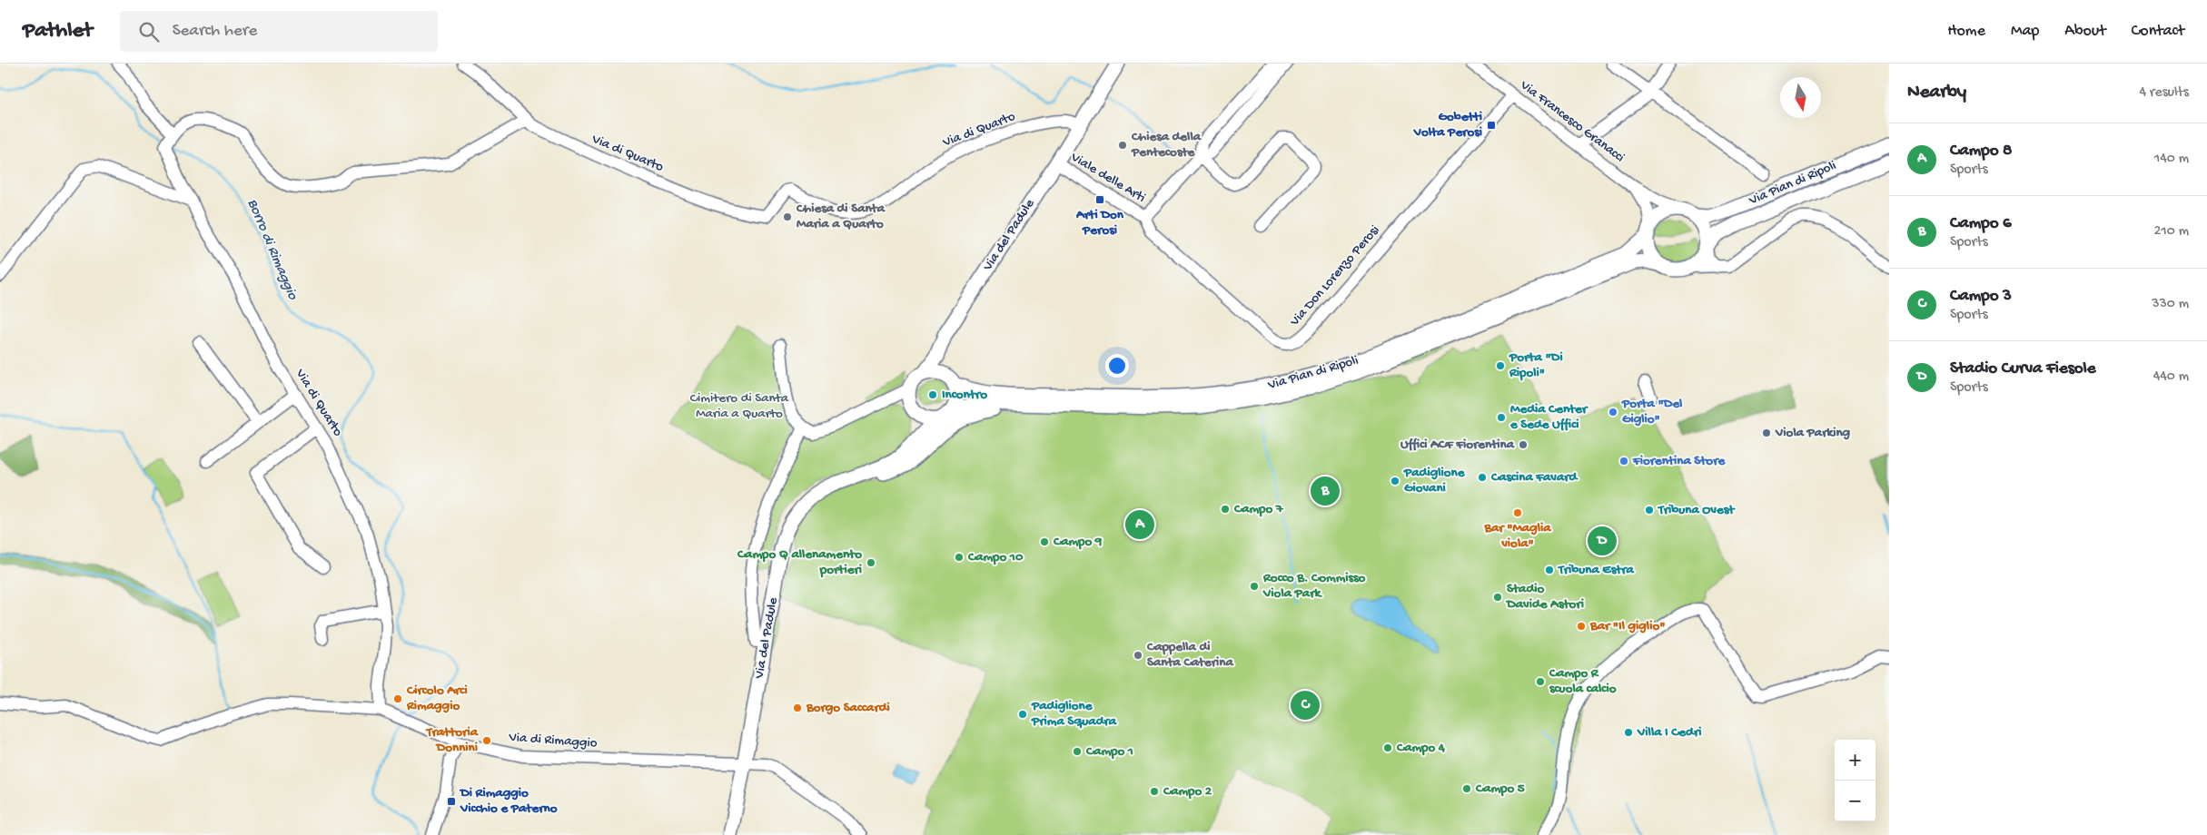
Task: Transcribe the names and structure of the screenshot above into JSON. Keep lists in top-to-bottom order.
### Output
{
  "streets": {
    "main road": ["Via Pian di Ripoli", "Via del Padule"],
    "street": [
      "Via Francesco Granacci",
      "Via di Quarto",
      "Viale delle Arti",
      "Via Don Lorenzo Perosi",
      "Via di Rimaggio"
    ]
  },
  "crossings": [
    ["Via Francesco Granacci", "Via Pian di Ripoli"],
    ["Via Francesco Granacci", "Via Don Lorenzo Perosi"],
    ["Via di Quarto", "Via del Padule"],
    ["Via di Quarto", "Via di Rimaggio"],
    ["Viale delle Arti", "Via del Padule"],
    ["Viale delle Arti", "Via Don Lorenzo Perosi"],
    ["Via Pian di Ripoli", "Via del Padule"],
    ["Via del Padule", "Via di Rimaggio"]
  ],
  "water": ["Borro di Rimaggio"],
  "parks": ["Cimitero di Santa Maria a Quarto"],
  "places": {
    "transit": ["Gobetti Volta Perosi", "Arti Don Perosi", "Di Rimaggio Vicchio e Paterno"],
    "other": [
      "Chiesa della Pentecoste",
      "Chiesa di Santa Maria a Quarto",
      "Porta \"Di Ripoli\"",
      "Incontro",
      "Porta \"Del Giglio\"",
      "Media Center e Sede Uffici",
      "Viola Parking",
      "Uffici ACF Fiorentina",
      "Fiorentina Store",
      "Cascina Favard",
      "Padiglione Giovani",
      "Campo 7",
      "Tribuna Ovest",
      "Bar \"Maglia viola\"",
      "Campo 9",
      "Campo 10",
      "Campo Q allenamento portieri",
      "Tribuna Estra",
      "Rocco B. Commisso Viola Park",
      "Stadio Davide Astori",
      "Bar \"Il giglio\"",
      "Cappella di Santa Caterina",
      "Campo R scuola calcio",
      "Circolo Arci Rimaggio",
      "Borgo Saccardi",
      "Padiglione Prima Squadra",
      "Villa I Cedri",
      "Trattoria Donnini",
      "Campo 4",
      "Campo 1",
      "Campo 5",
      "Campo 2"
    ]
  },
  "north": "bottom",
  "page": {
    "header": "Pathlet",
    "search": "Search here",
    "nav": [
      "Home",
      "Map",
      "About",
      "Contact"
    ],
    "heading": ["Nearby", "4 results"],
    "list": [
      {
        "mark": "A",
        "name": "Campo 8",
        "note": "Sports",
        "value": "140 m"
      },
      {
        "mark": "B",
        "name": "Campo 6",
        "note": "Sports",
        "value": "210 m"
      },
      {
        "mark": "C",
        "name": "Campo 3",
        "note": "Sports",
        "value": "330 m"
      },
      {
        "mark": "D",
        "name": "Stadio Curva Fiesole",
        "note": "Sports",
        "value": "440 m"
      }
    ],
    "pins": [
      "B",
      "A",
      "D",
      "C"
    ],
    "map_buttons": ["+", "−"]
  }
}
